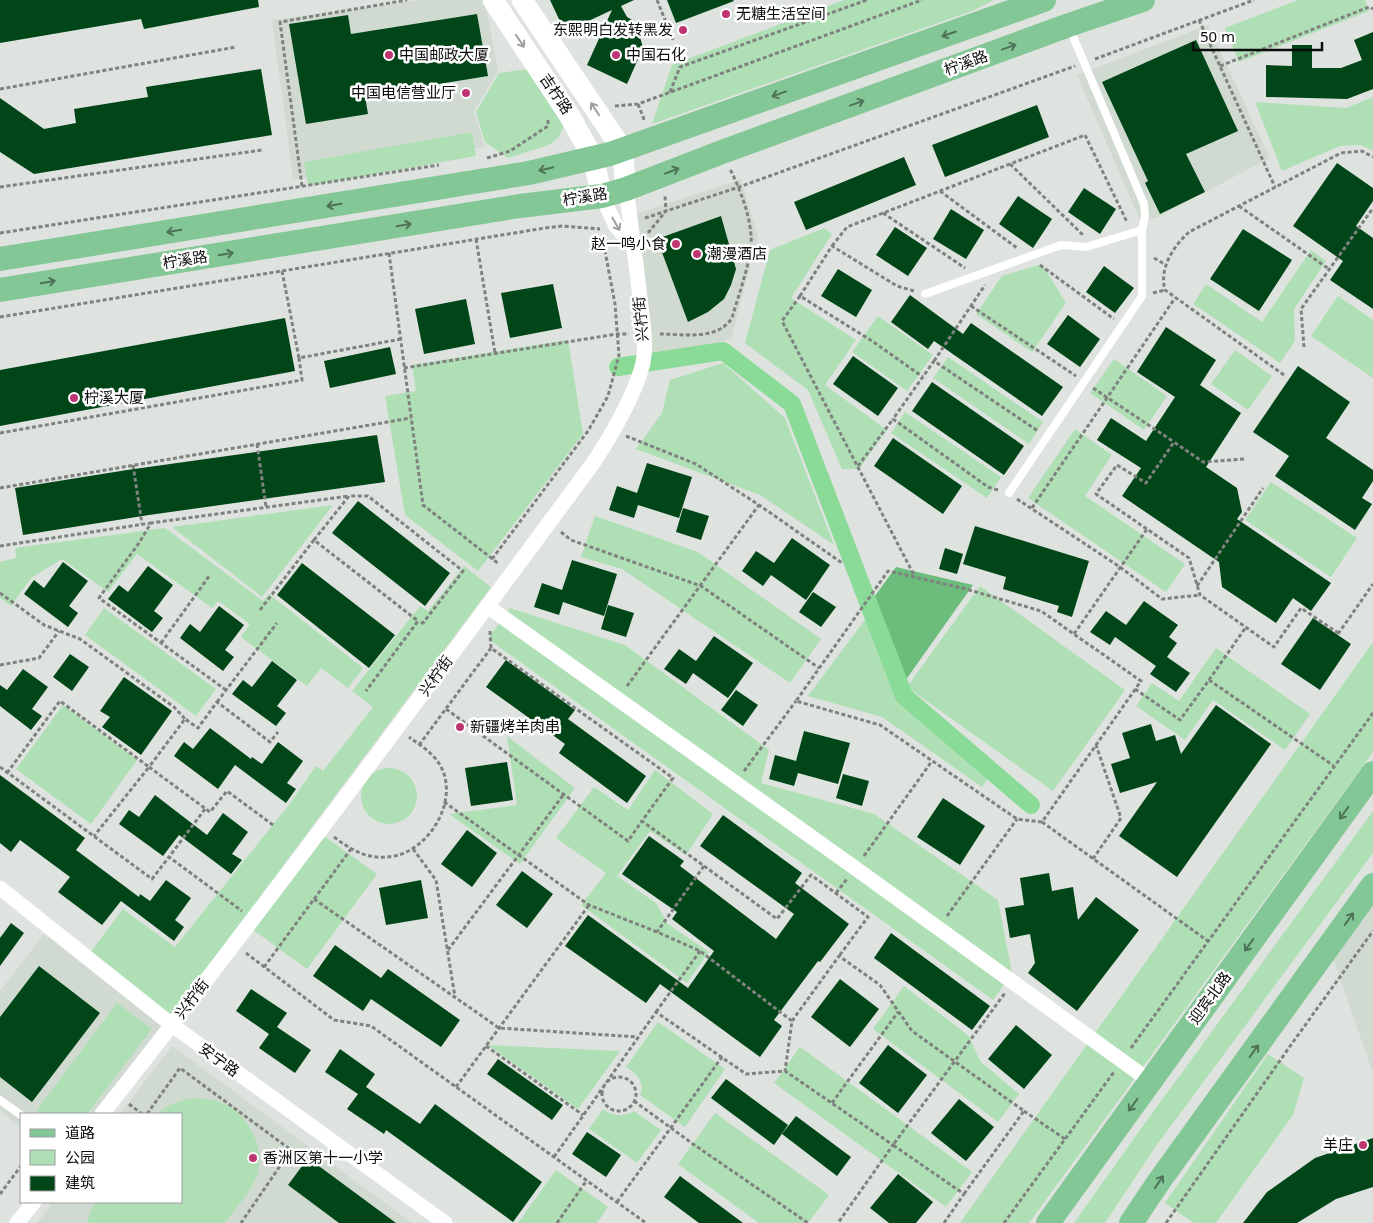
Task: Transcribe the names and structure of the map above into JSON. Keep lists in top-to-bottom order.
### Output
{
  "streets": {
    "main road": ["柠溪路", "吉柠路", "迎宾北路"],
    "street": ["兴柠街", "安宁路"]
  },
  "crossings": [
    ["柠溪路", "吉柠路"],
    ["柠溪路", "兴柠街"],
    ["兴柠街", "安宁路"]
  ],
  "places": [
    "无糖生活空间",
    "东熙明白发转黑发",
    "中国邮政大厦",
    "中国石化",
    "中国电信营业厅",
    "赵一鸣小食",
    "潮漫酒店",
    "柠溪大厦",
    "新疆烤羊肉串",
    "羊庄",
    "香洲区第十一小学"
  ],
  "legend": ["道路", "公园", "建筑"],
  "scale_bar": "50 m"
}
